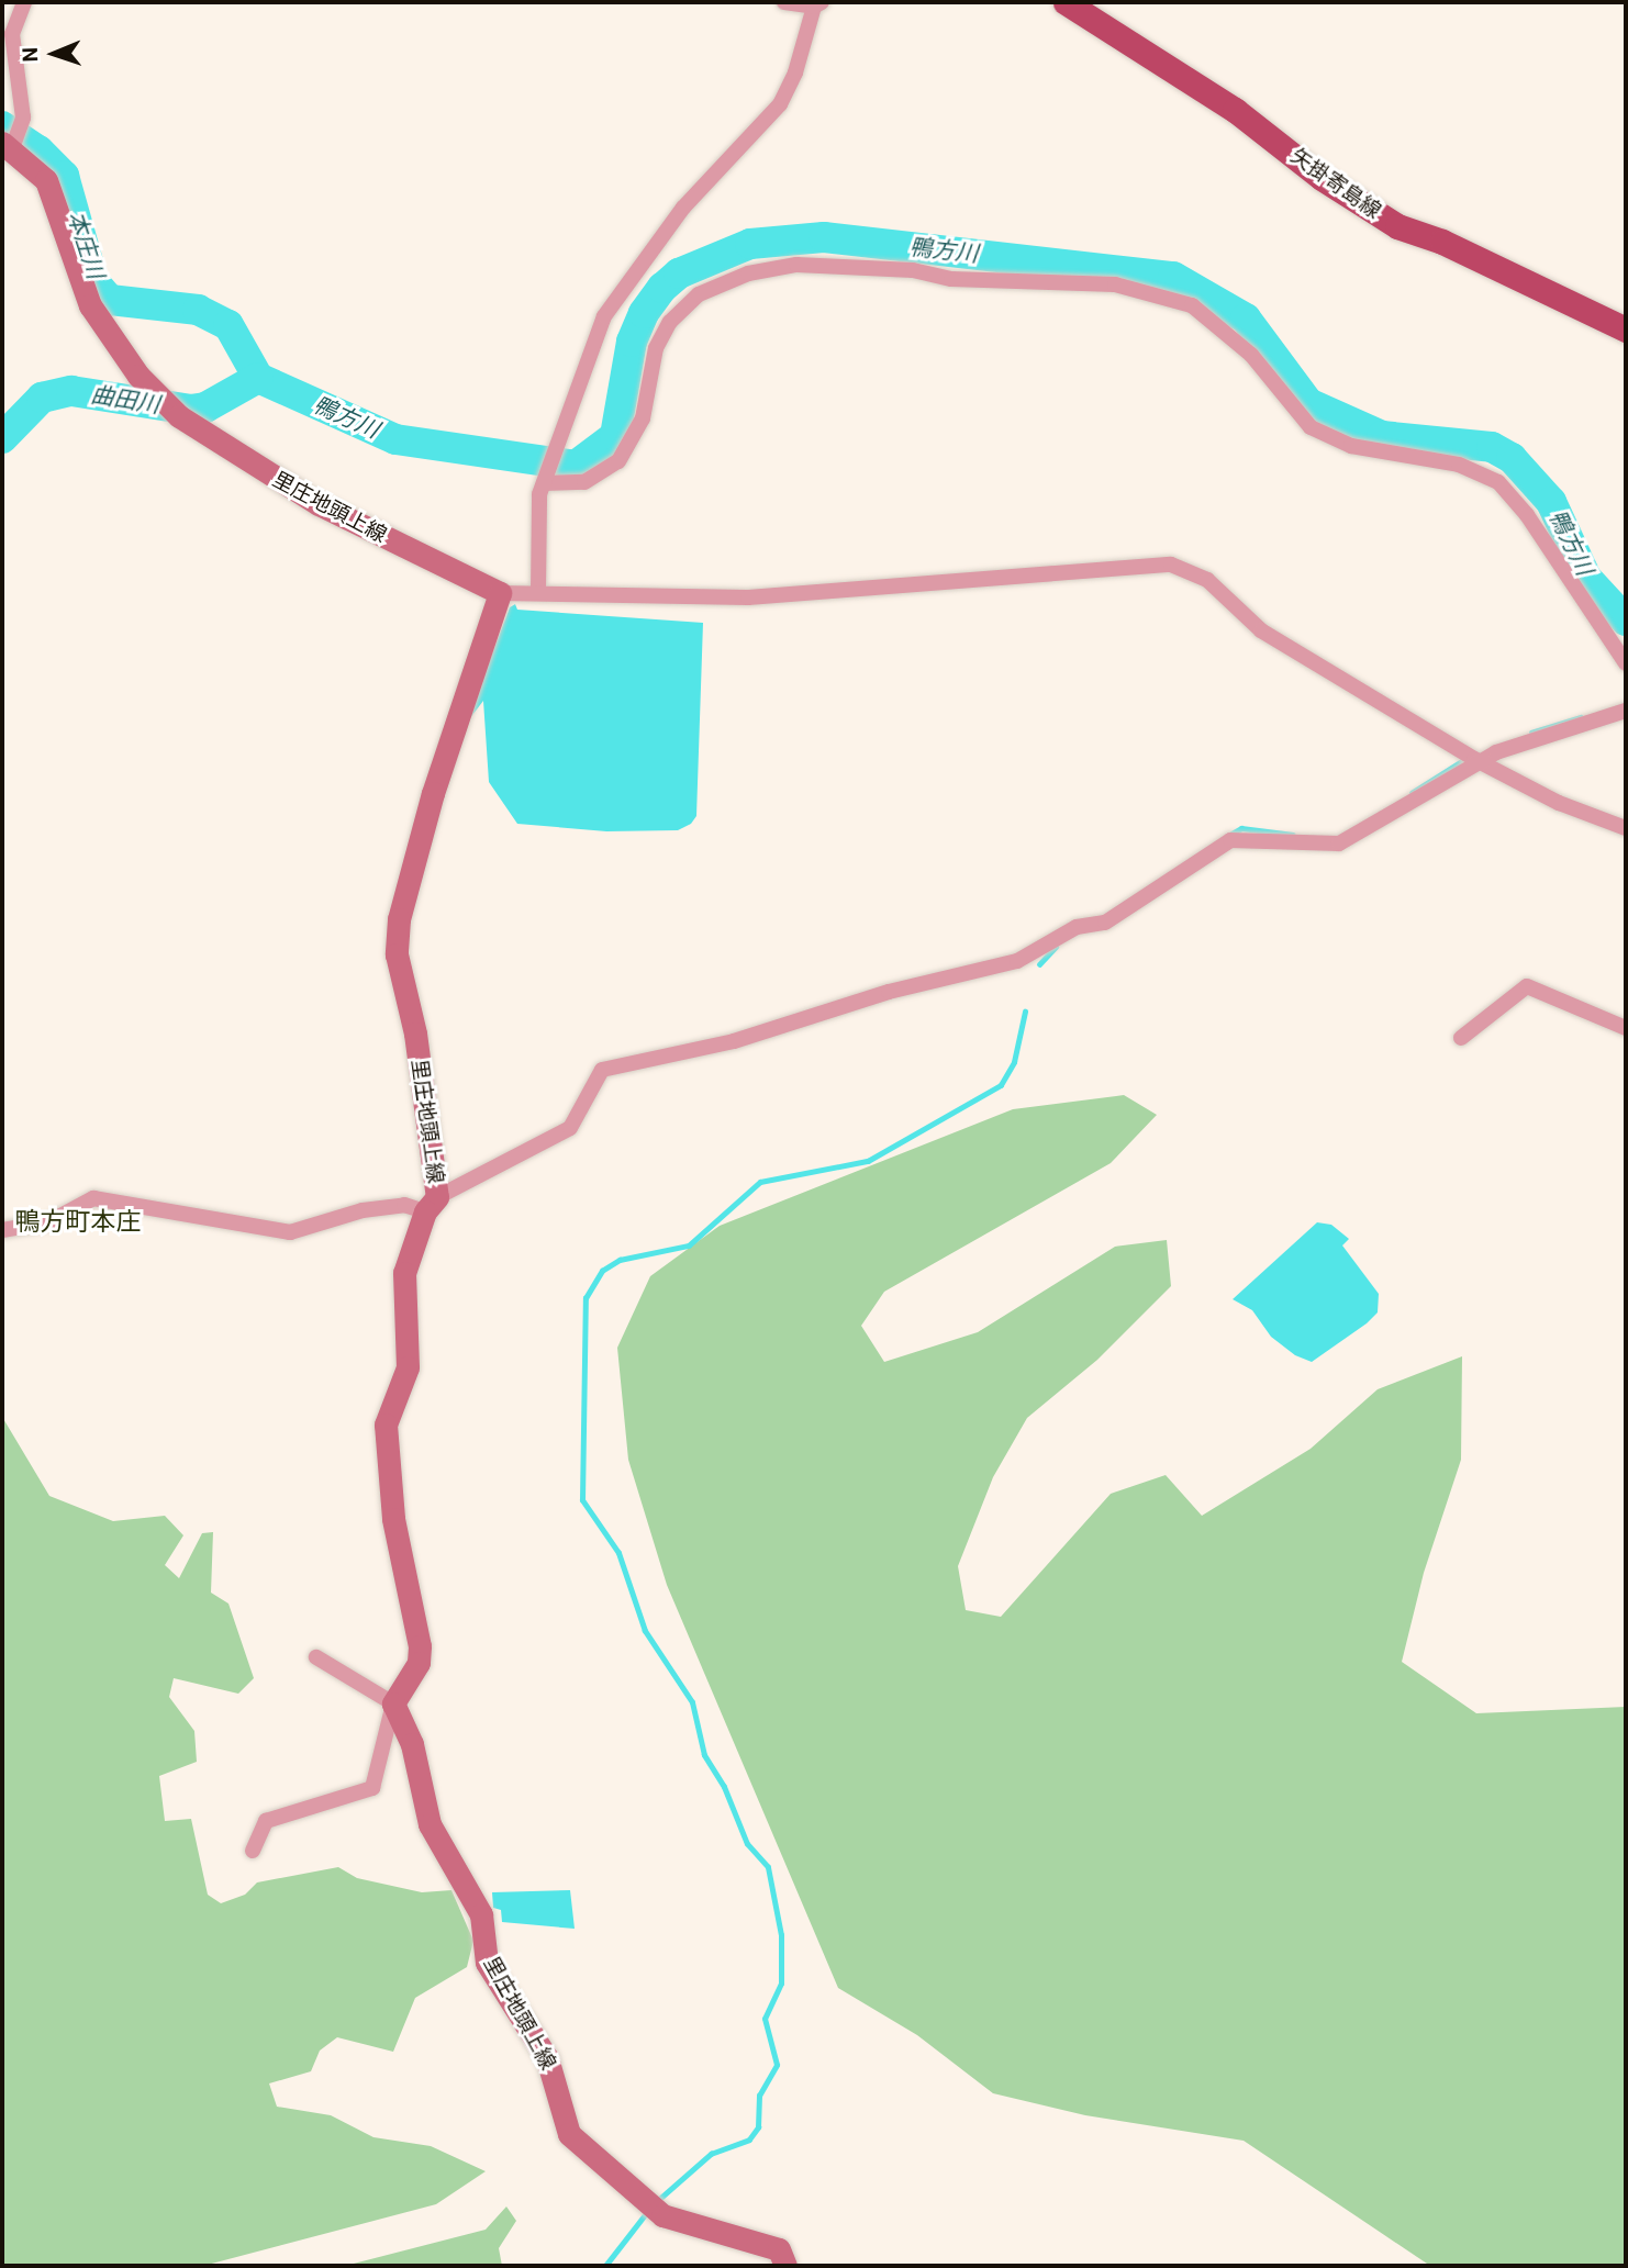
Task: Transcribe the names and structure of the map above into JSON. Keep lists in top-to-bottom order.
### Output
{
  "streets": {
    "main road": ["矢掛寄島線", "里庄地頭上線"]
  },
  "districts": ["鴨方町本庄"],
  "water": ["本庄川", "鴨方川", "曲田川"],
  "north": "left"
}
